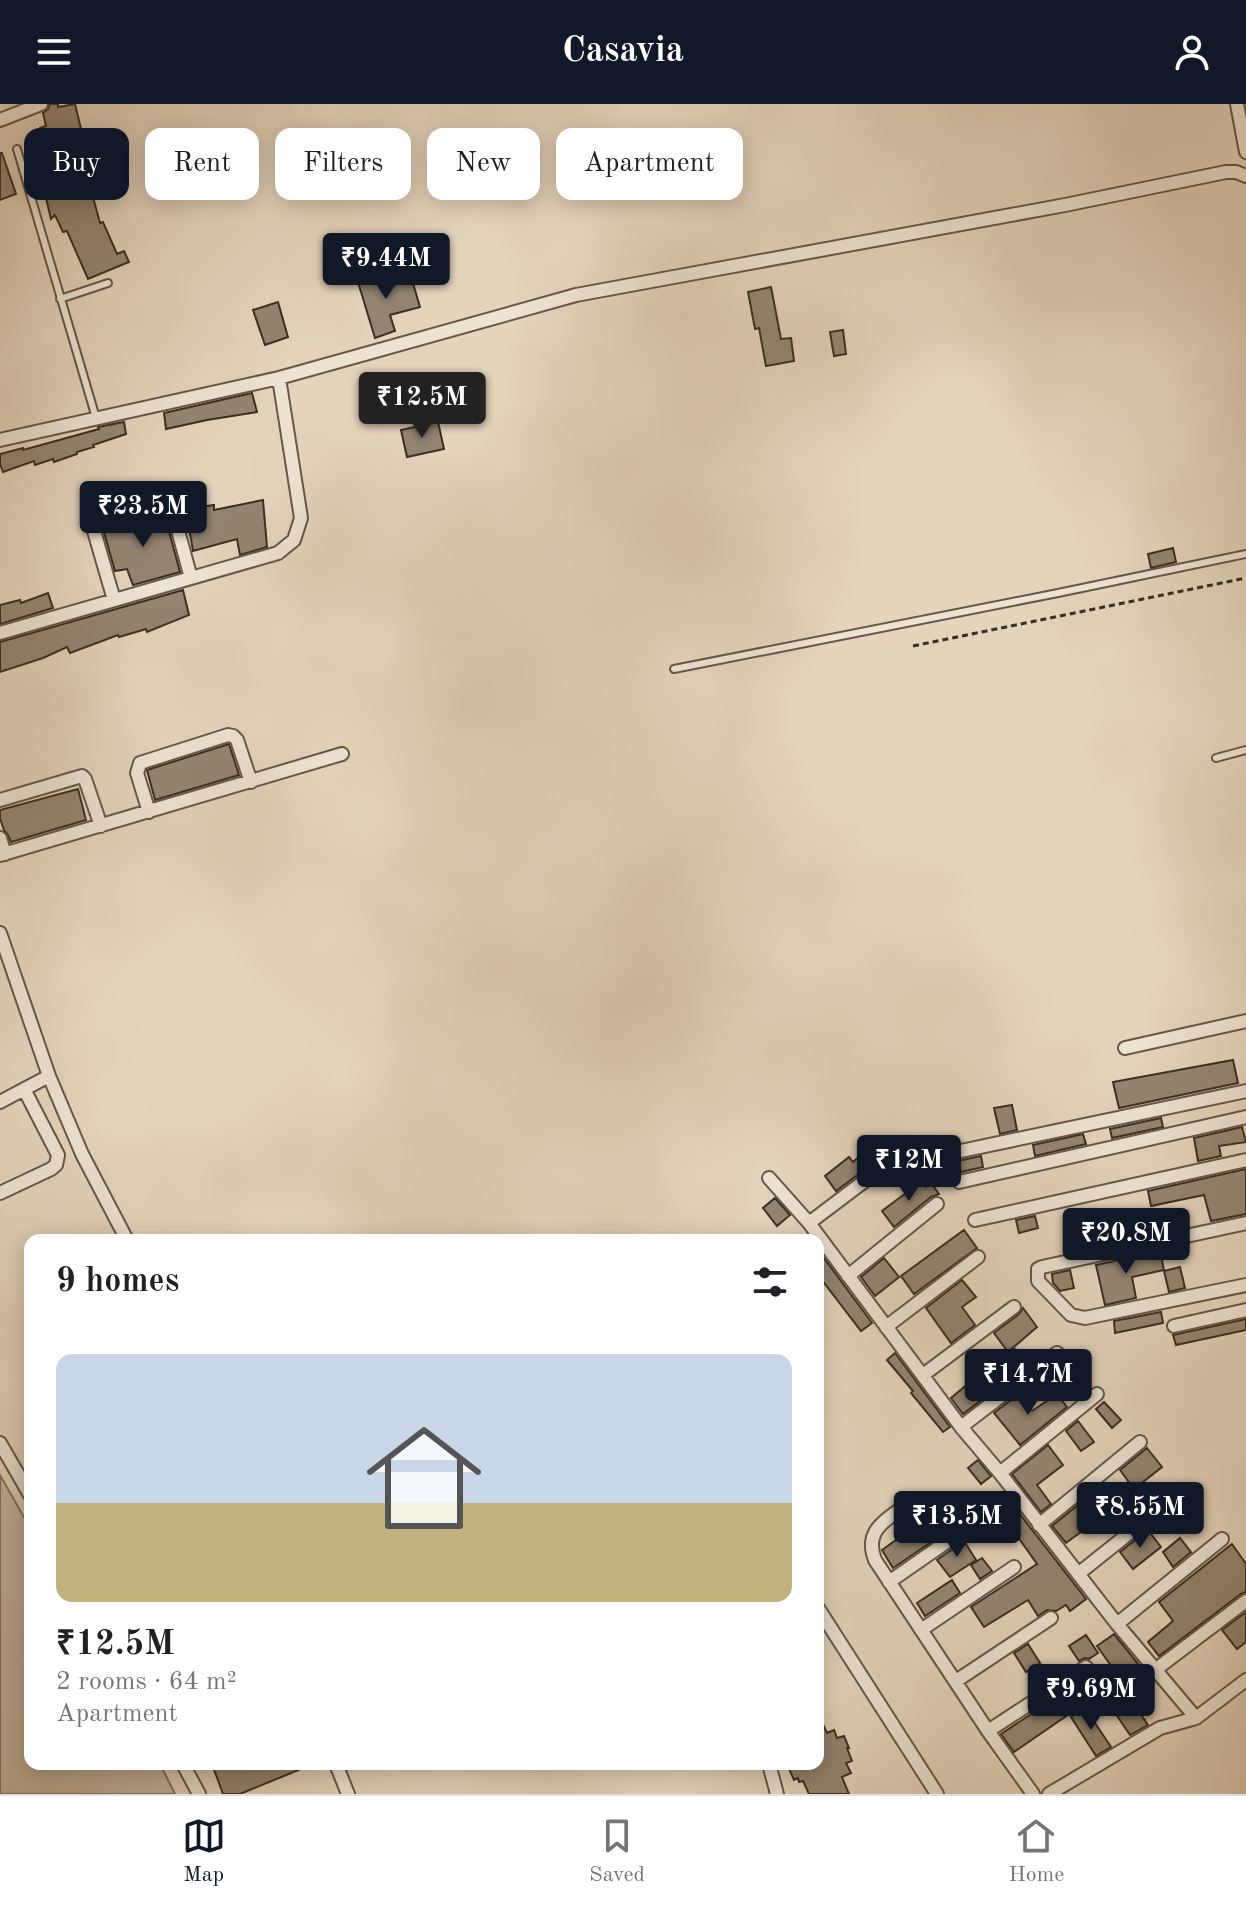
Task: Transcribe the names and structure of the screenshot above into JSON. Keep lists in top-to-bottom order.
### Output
{
  "page": {
    "header": "Casavia",
    "chip": [
      "Buy",
      "Rent",
      "Filters",
      "New",
      "Apartment"
    ],
    "price": [
      "₹9.44M",
      "₹12.5M",
      "₹23.5M",
      "₹12M",
      "₹20.8M",
      "₹14.7M",
      "₹8.55M",
      "₹13.5M",
      "₹9.69M"
    ],
    "heading": "9 homes",
    "list": [
      {
        "name": "₹12.5M",
        "note": "2 rooms · 64 m² · Apartment"
      }
    ],
    "tabs": ["Map", "Saved", "Home"]
  }
}
